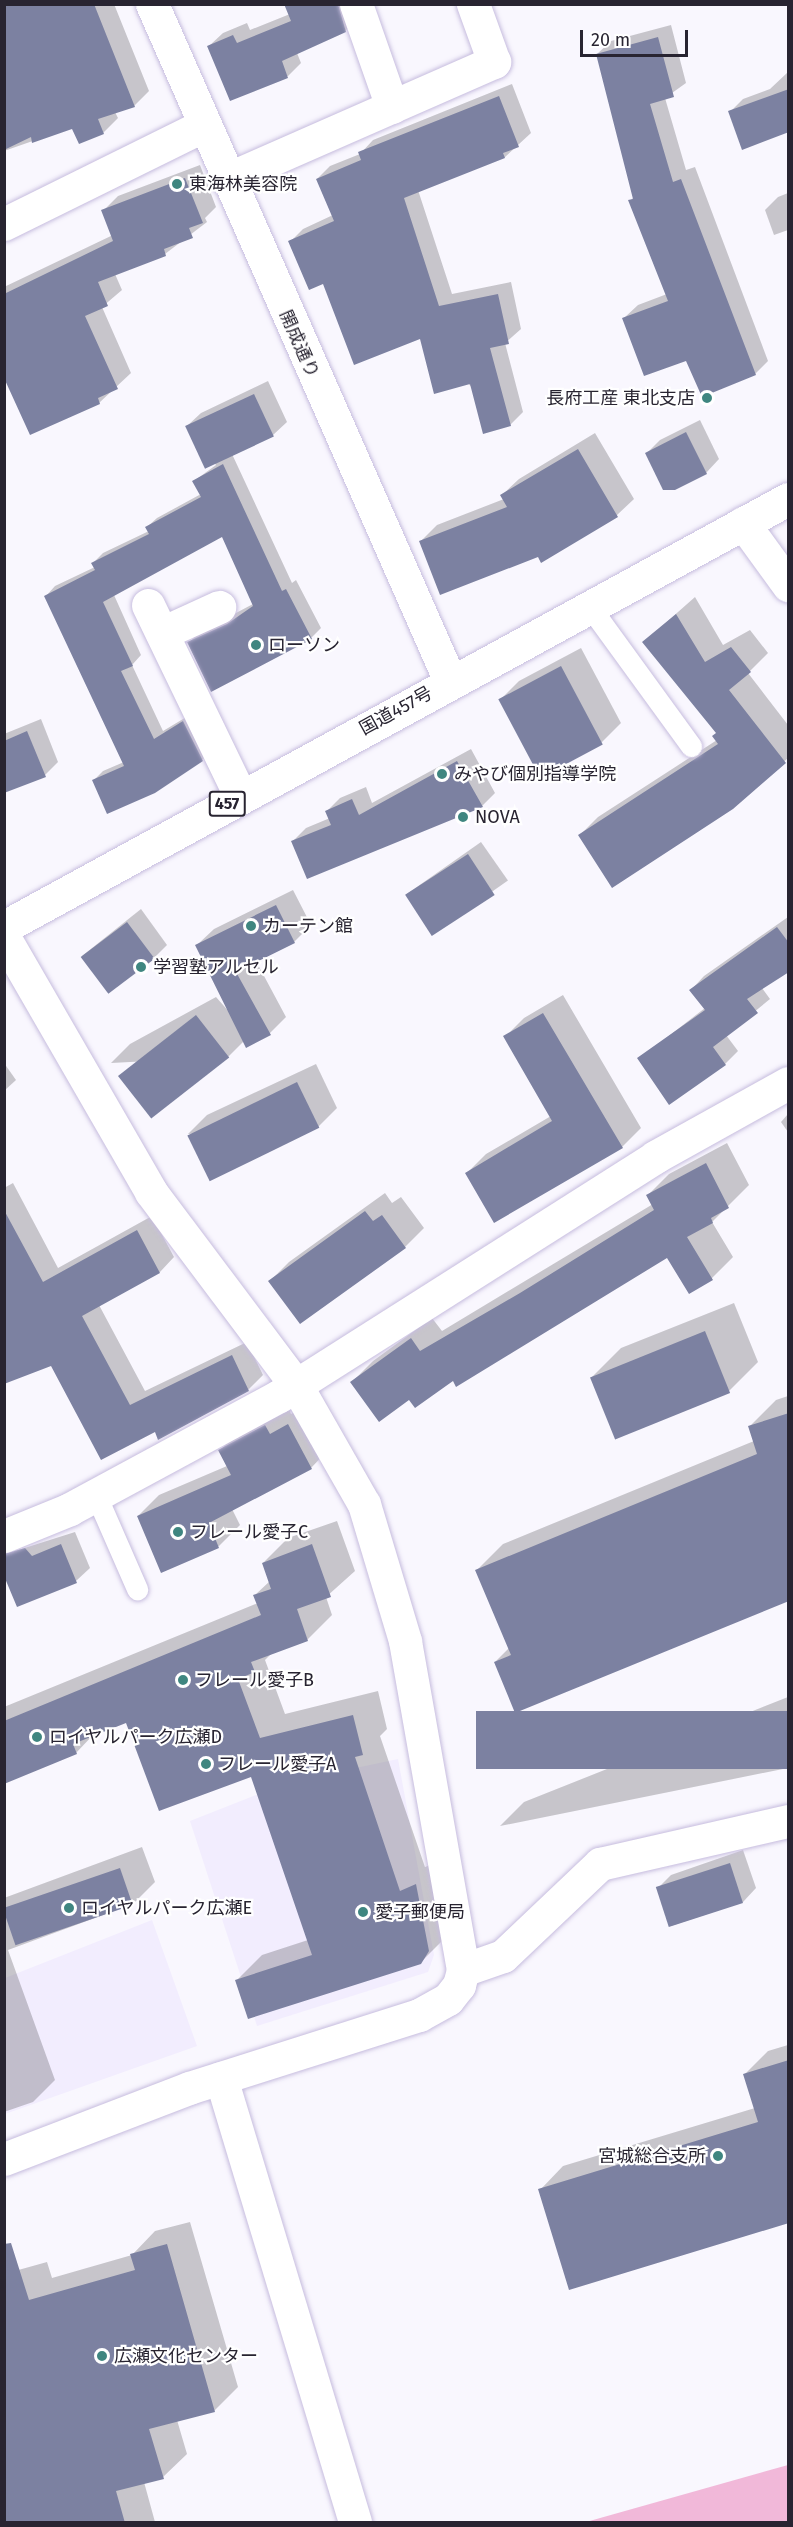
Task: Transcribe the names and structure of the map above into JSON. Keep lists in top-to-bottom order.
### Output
{
  "streets": {
    "main road": ["開成通り", "国道457号", "457"]
  },
  "crossings": [
    ["開成通り", "国道457号"]
  ],
  "places": [
    "東海林美容院",
    "長府工産 東北支店",
    "ローソン",
    "みやび個別指導学院",
    "NOVA",
    "カーテン館",
    "学習塾アルセル",
    "フレール愛子C",
    "フレール愛子B",
    "ロイヤルパーク広瀬D",
    "フレール愛子A",
    "ロイヤルパーク広瀬E",
    "愛子郵便局",
    "宮城総合支所",
    "広瀬文化センター"
  ],
  "scale_bar": "20 m"
}
